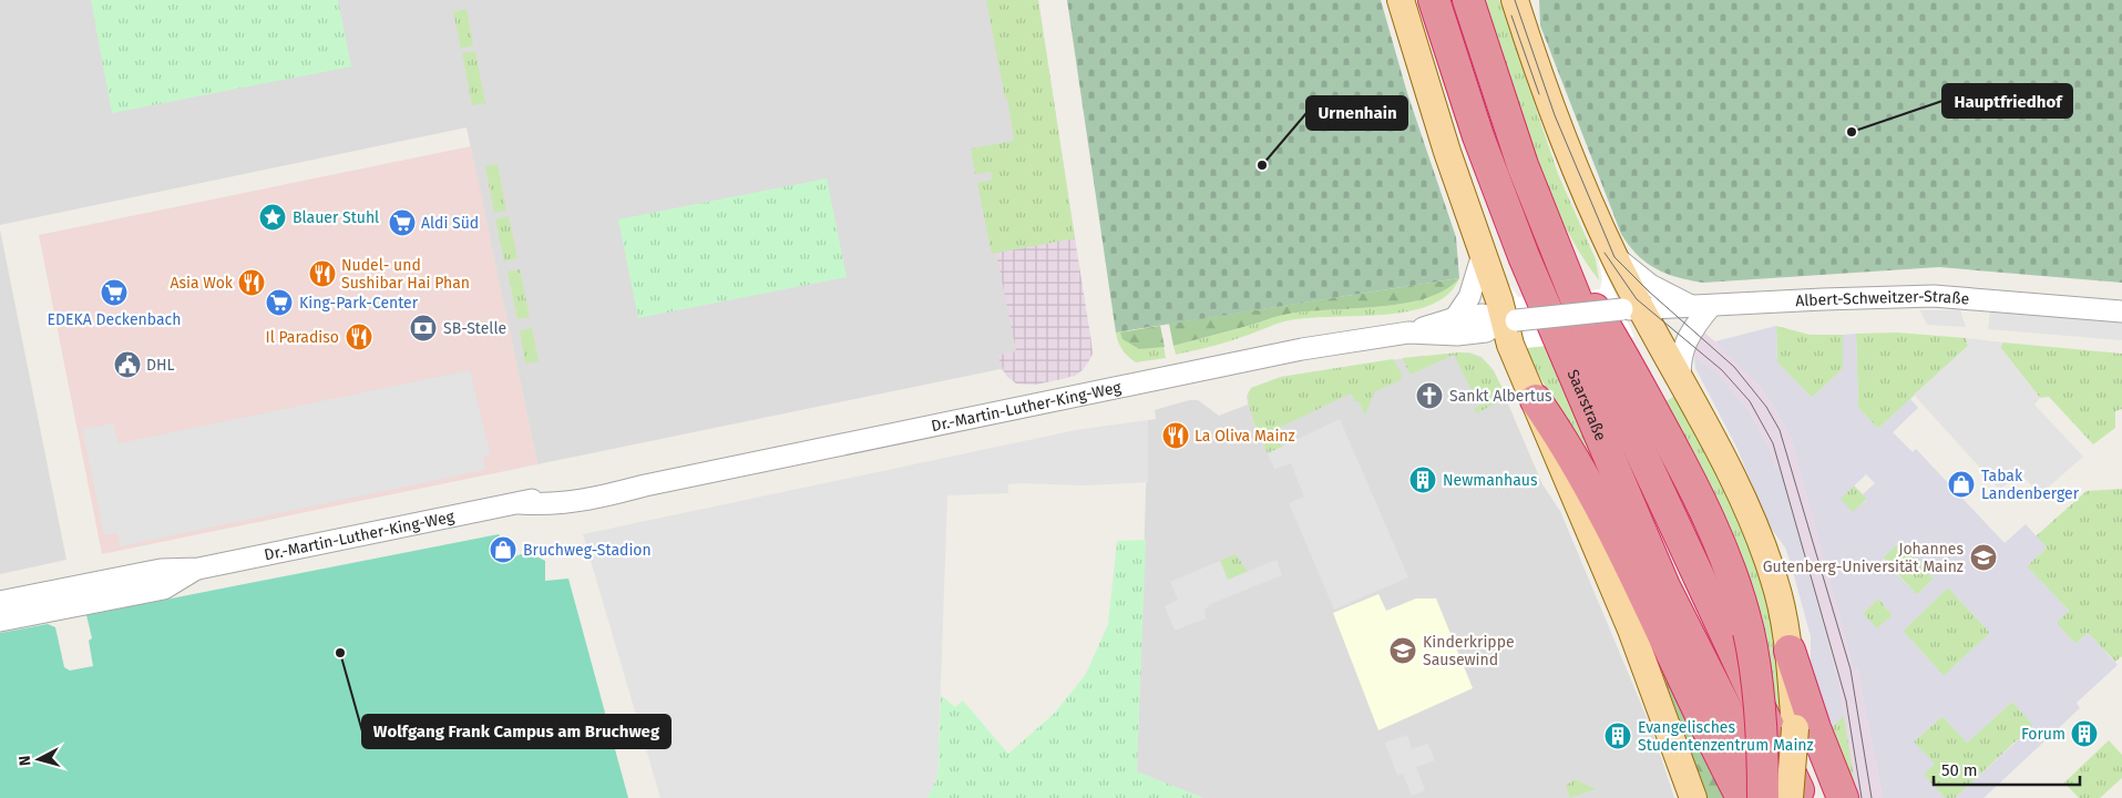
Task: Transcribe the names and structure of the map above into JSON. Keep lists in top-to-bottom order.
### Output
{
  "streets": {
    "highway": ["Saarstraße"],
    "street": ["Albert-Schweitzer-Straße", "Dr.-Martin-Luther-King-Weg"]
  },
  "crossings": [
    ["Albert-Schweitzer-Straße", "Dr.-Martin-Luther-King-Weg"]
  ],
  "places": {
    "other": ["Hauptfriedhof", "Urnenhain", "Wolfgang Frank Campus am Bruchweg"],
    "place": ["Blauer Stuhl"],
    "supermarket": ["Aldi Süd", "EDEKA Deckenbach", "King-Park-Center"],
    "restaurant": [
      "Nudel- und Sushibar Hai Phan",
      "Asia Wok",
      "Il Paradiso",
      "La Oliva Mainz"
    ],
    "bank": ["SB-Stelle"],
    "public building": ["DHL"],
    "church": ["Sankt Albertus"],
    "building": ["Newmanhaus", "Forum", "Evangelisches Studentenzentrum Mainz"],
    "shop": ["Tabak Landenberger", "Bruchweg-Stadion"],
    "school or university": ["Johannes Gutenberg-Universität Mainz", "Kinderkrippe Sausewind"]
  },
  "scale_bar": "50 m",
  "north": "left"
}
